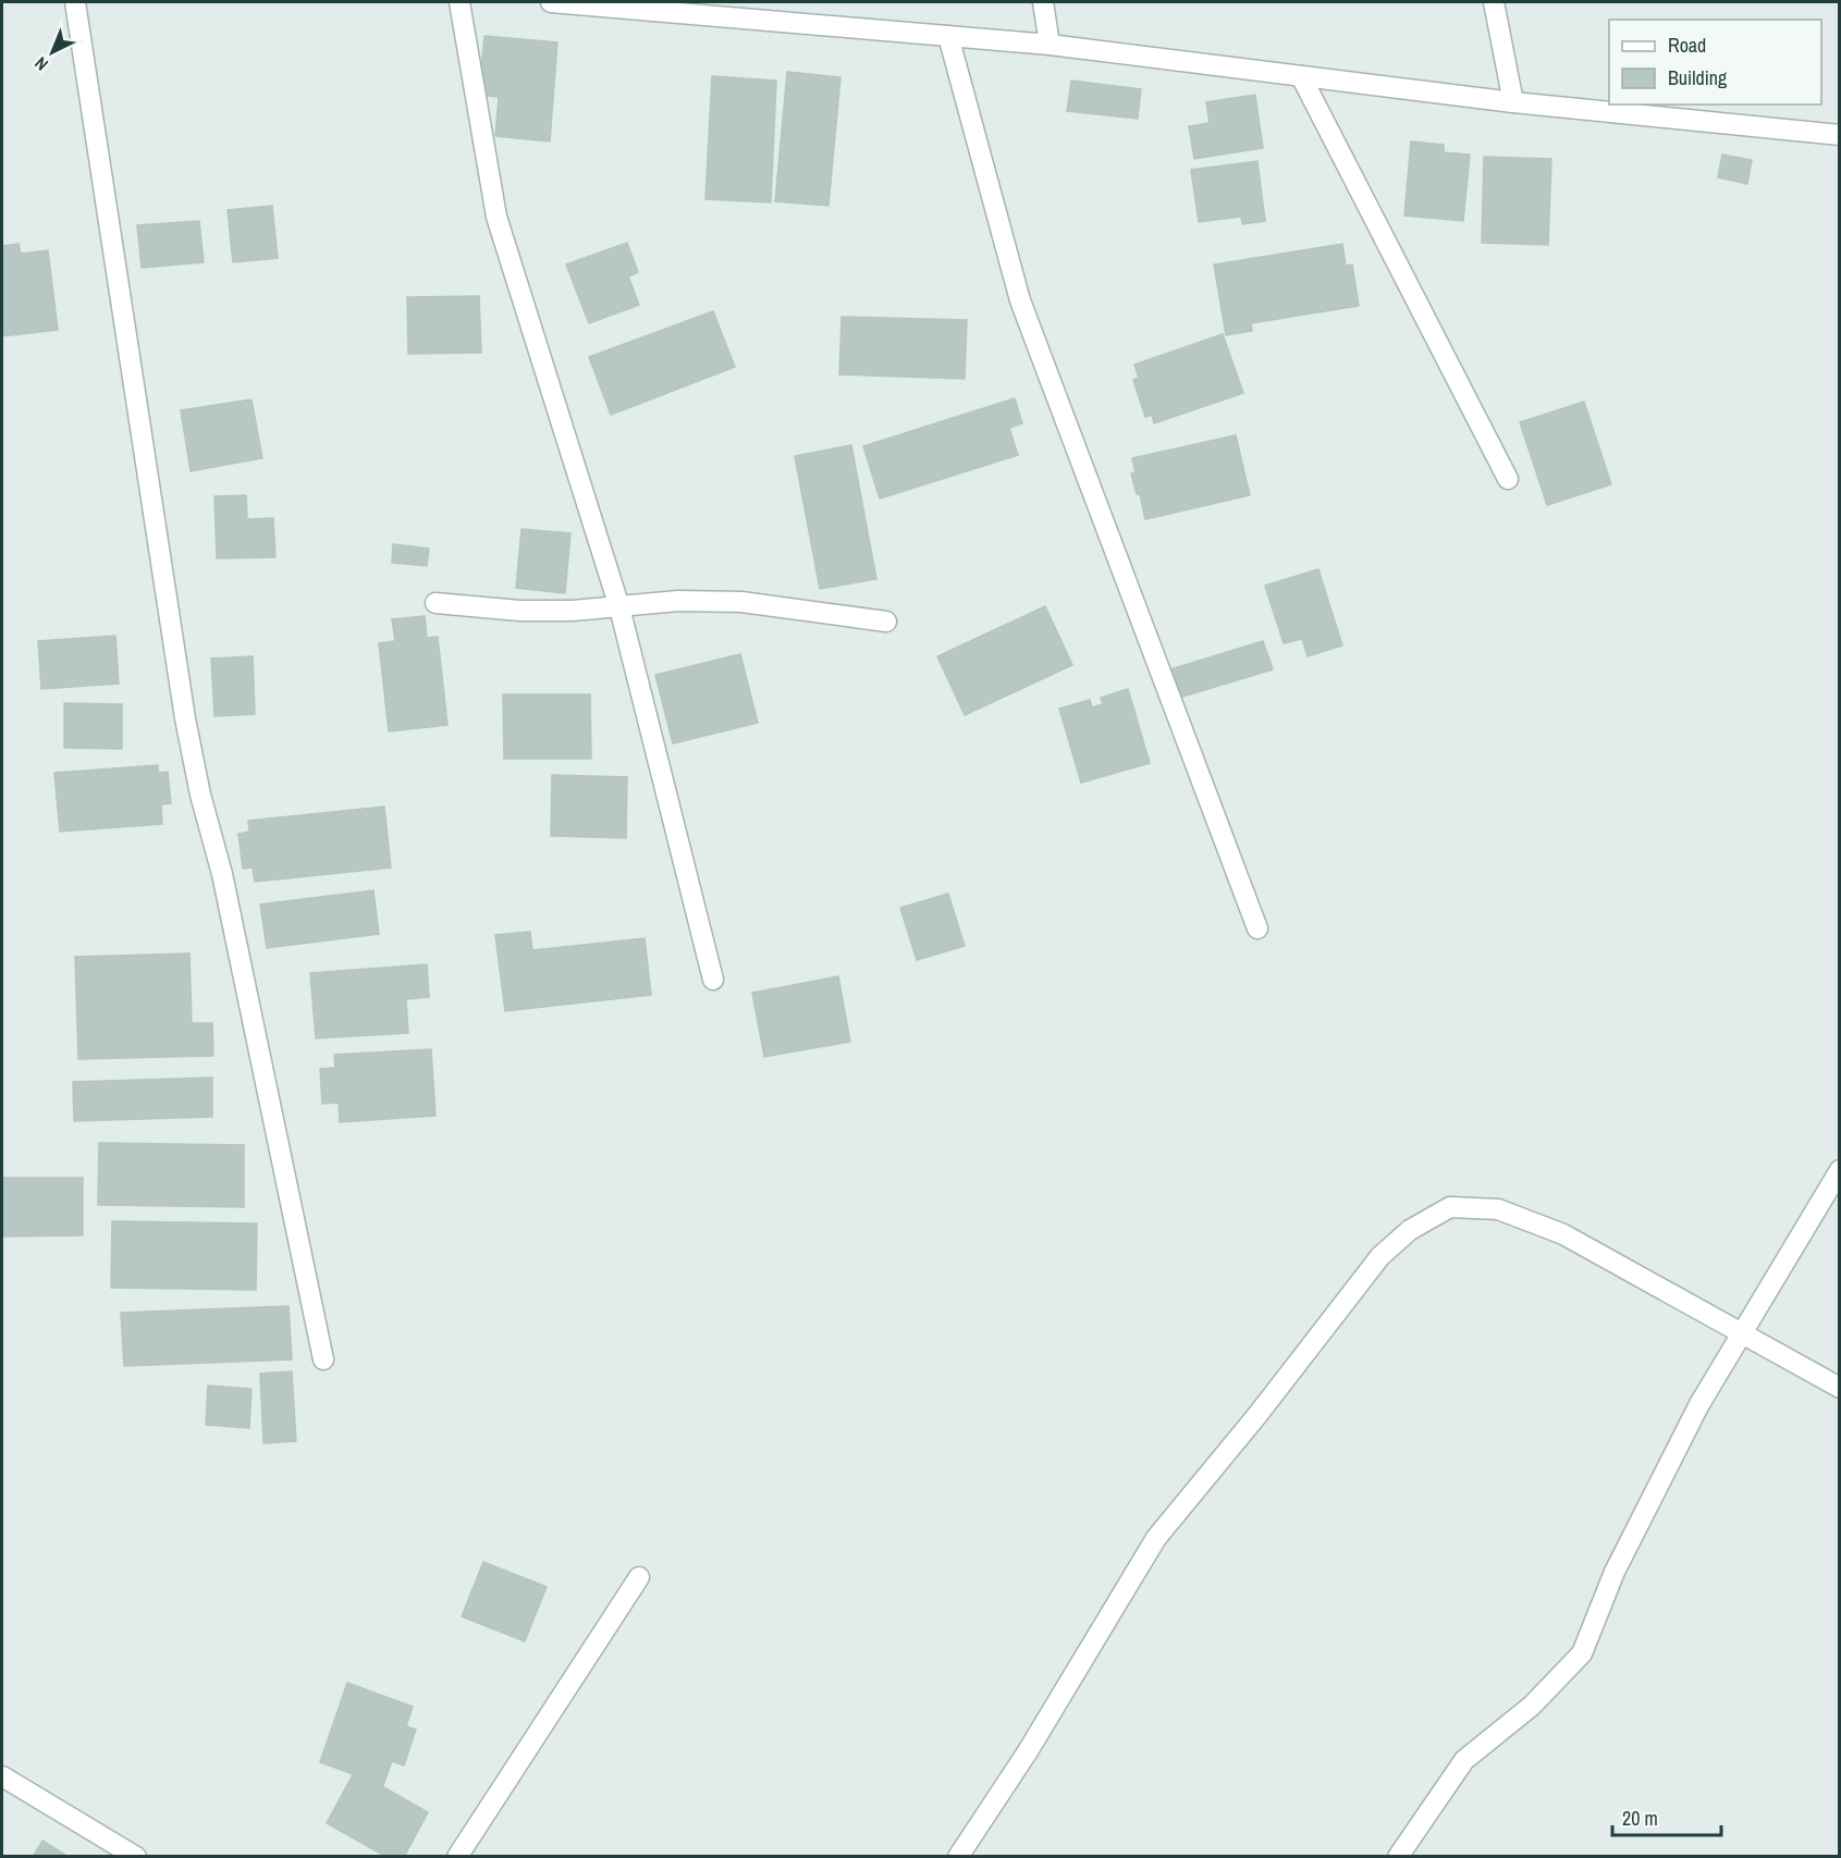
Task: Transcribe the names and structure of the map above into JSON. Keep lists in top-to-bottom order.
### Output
{
  "legend": ["Road", "Building"],
  "scale_bar": "20 m",
  "north": "bottom left"
}
